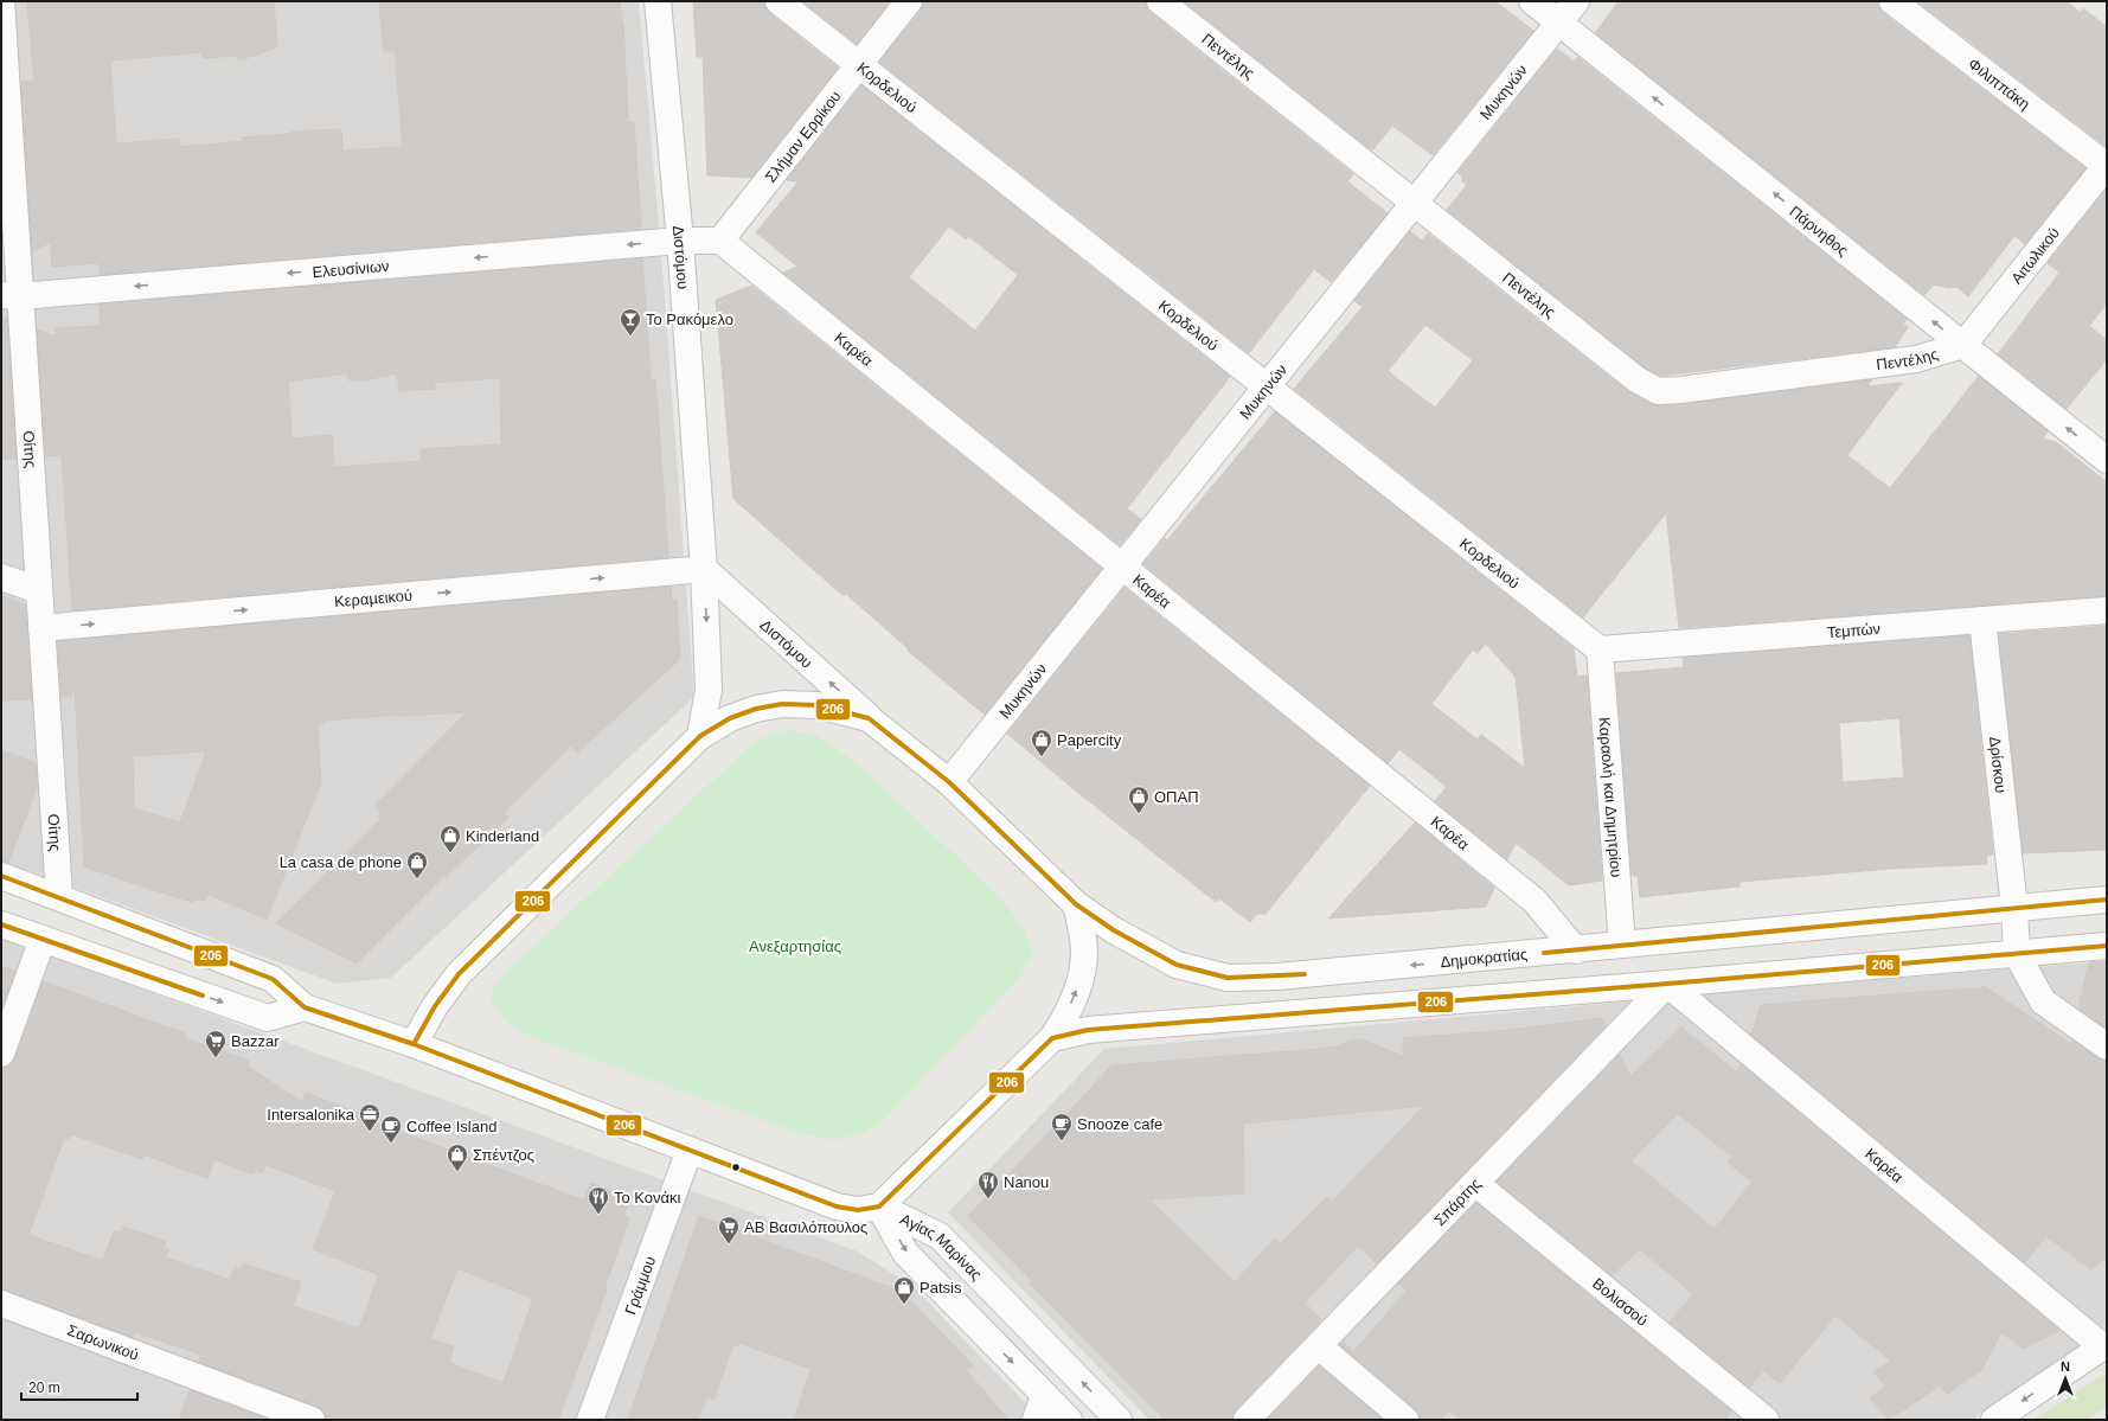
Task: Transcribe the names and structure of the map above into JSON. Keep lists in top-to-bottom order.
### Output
{
  "streets": {
    "street": [
      "Πεντέλης",
      "Φιλιππάκη",
      "Κορδελιού",
      "Μυκηνών",
      "Σλήμαν Ερρίκου",
      "Πάρνηθος",
      "Αιτωλικού",
      "Διστόμου",
      "Ελευσίνιων",
      "Καρέα",
      "Οίτης",
      "Κεραµεικού",
      "Τεμπών",
      "Δρίσκου",
      "Καραολή και Δημητρίου",
      "Δημοκρατίας",
      "Σπάρτης",
      "Αγίας Μαρίνας",
      "Γράμμου",
      "Βολισσού",
      "Σαρωνικού"
    ]
  },
  "crossings": [
    ["Πεντέλης", "Μυκηνών"],
    ["Πεντέλης", "Πάρνηθος"],
    ["Πεντέλης", "Αιτωλικού"],
    ["Φιλιππάκη", "Αιτωλικού"],
    ["Κορδελιού", "Μυκηνών"],
    ["Κορδελιού", "Σλήμαν Ερρίκου"],
    ["Κορδελιού", "Τεμπών"],
    ["Κορδελιού", "Καραολή και Δημητρίου"],
    ["Μυκηνών", "Πάρνηθος"],
    ["Μυκηνών", "Διστόμου"],
    ["Μυκηνών", "Καρέα"],
    ["Μυκηνών", "Δημοκρατίας"],
    ["Σλήμαν Ερρίκου", "Καρέα"],
    ["Πάρνηθος", "Αιτωλικού"],
    ["Διστόμου", "Ελευσίνιων"],
    ["Διστόμου", "Κεραµεικού"],
    ["Διστόμου", "Δημοκρατίας"],
    ["Ελευσίνιων", "Οίτης"],
    ["Καρέα", "Δημοκρατίας"],
    ["Καρέα", "Σπάρτης"],
    ["Οίτης", "Κεραµεικού"],
    ["Τεμπών", "Δρίσκου"],
    ["Τεμπών", "Καραολή και Δημητρίου"],
    ["Δρίσκου", "Δημοκρατίας"],
    ["Καραολή και Δημητρίου", "Δημοκρατίας"],
    ["Σπάρτης", "Βολισσού"]
  ],
  "one_way": ["Πάρνηθος", "Ελευσίνιων", "Κεραµεικού"],
  "parks": ["Ανεξαρτησίας"],
  "places": {
    "bar": ["Το Ρακόμελο"],
    "shop": [
      "Papercity",
      "ΟΠΑΠ",
      "Kinderland",
      "La casa de phone",
      "Σπέντζος",
      "Patsis"
    ],
    "supermarket": ["Bazzar", "ΑΒ Βασιλόπουλος"],
    "office": ["Intersalonika"],
    "cafe": ["Snooze cafe", "Coffee Island"],
    "restaurant": ["Nanou", "Το Κονάκι"]
  },
  "lines": ["transit line 206"],
  "scale_bar": "20 m",
  "north": "top"
}
